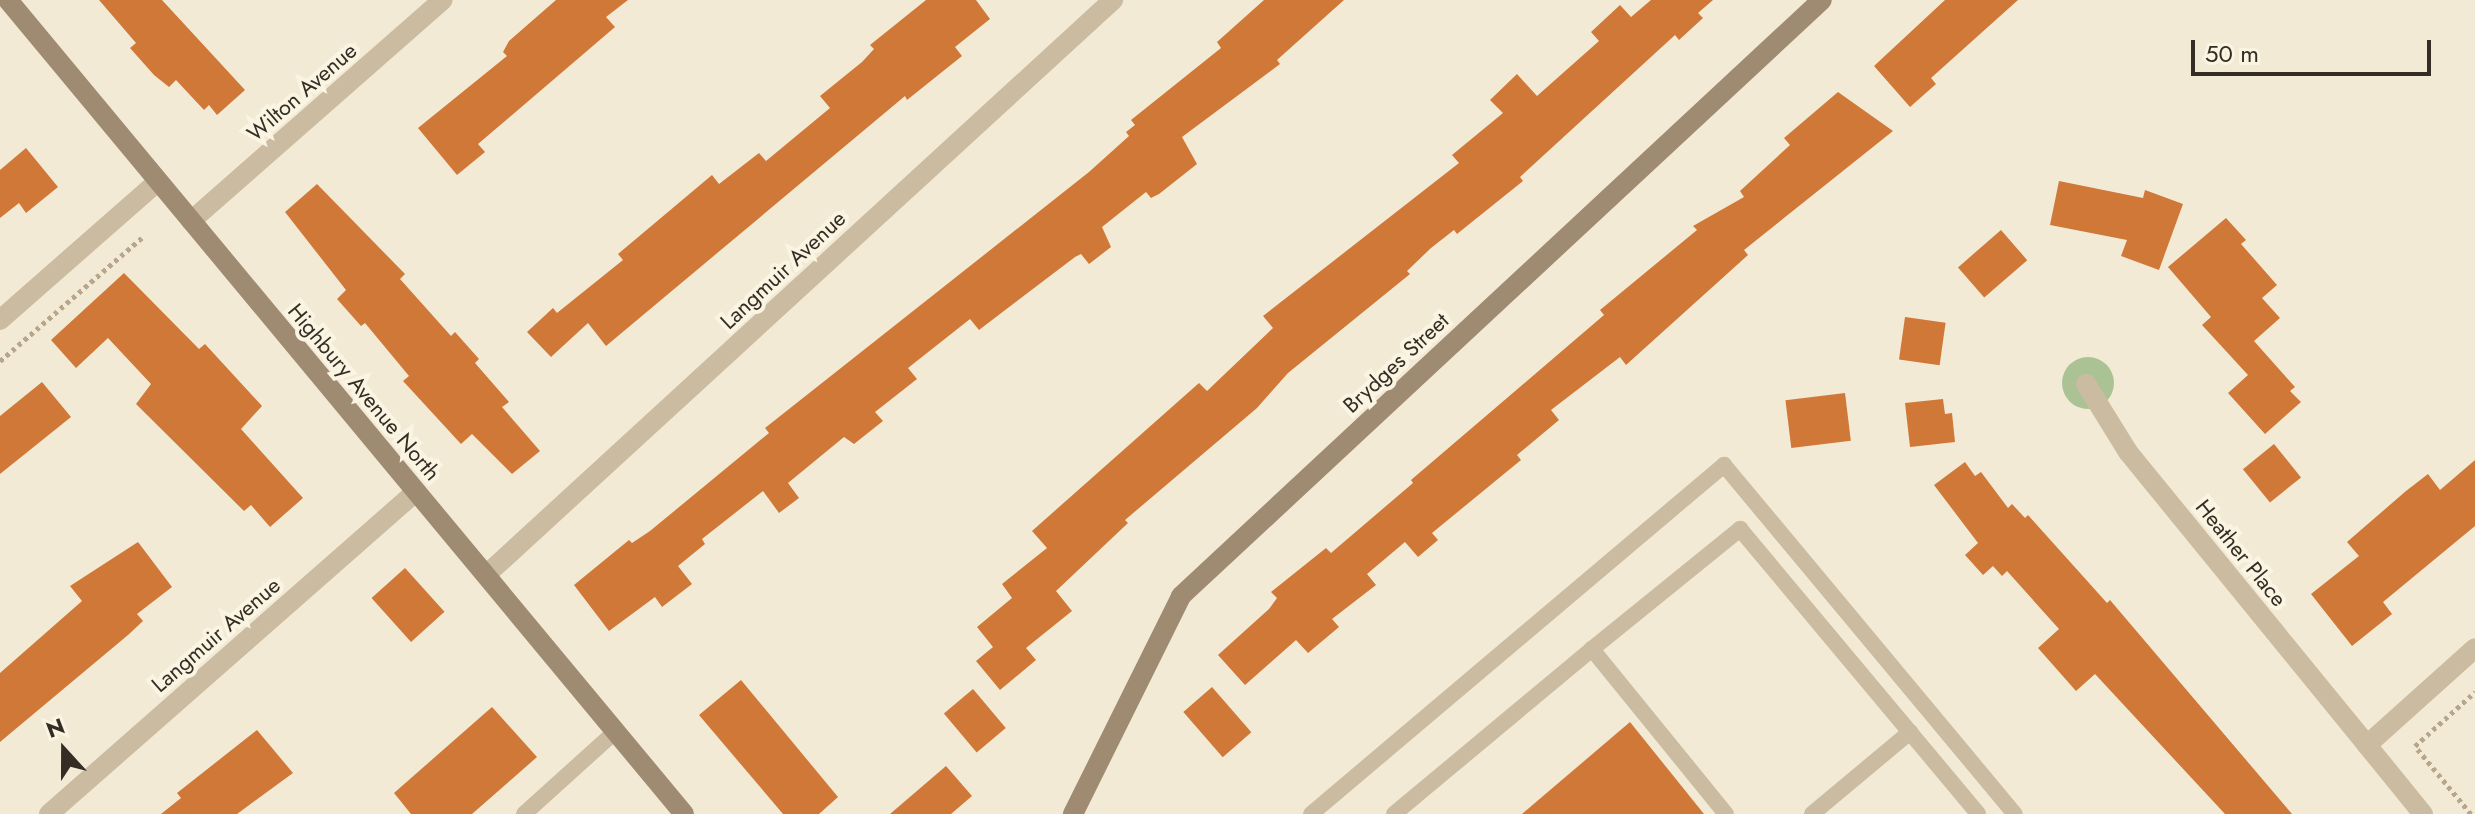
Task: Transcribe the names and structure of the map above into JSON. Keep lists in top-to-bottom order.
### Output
{
  "streets": {
    "street": [
      "Wilton Avenue",
      "Langmuir Avenue",
      "Brydges Street",
      "Highbury Avenue North",
      "Heather Place"
    ]
  },
  "crossings": [
    ["Wilton Avenue", "Highbury Avenue North"],
    ["Langmuir Avenue", "Highbury Avenue North"]
  ],
  "scale_bar": "50 m",
  "north": "top"
}
